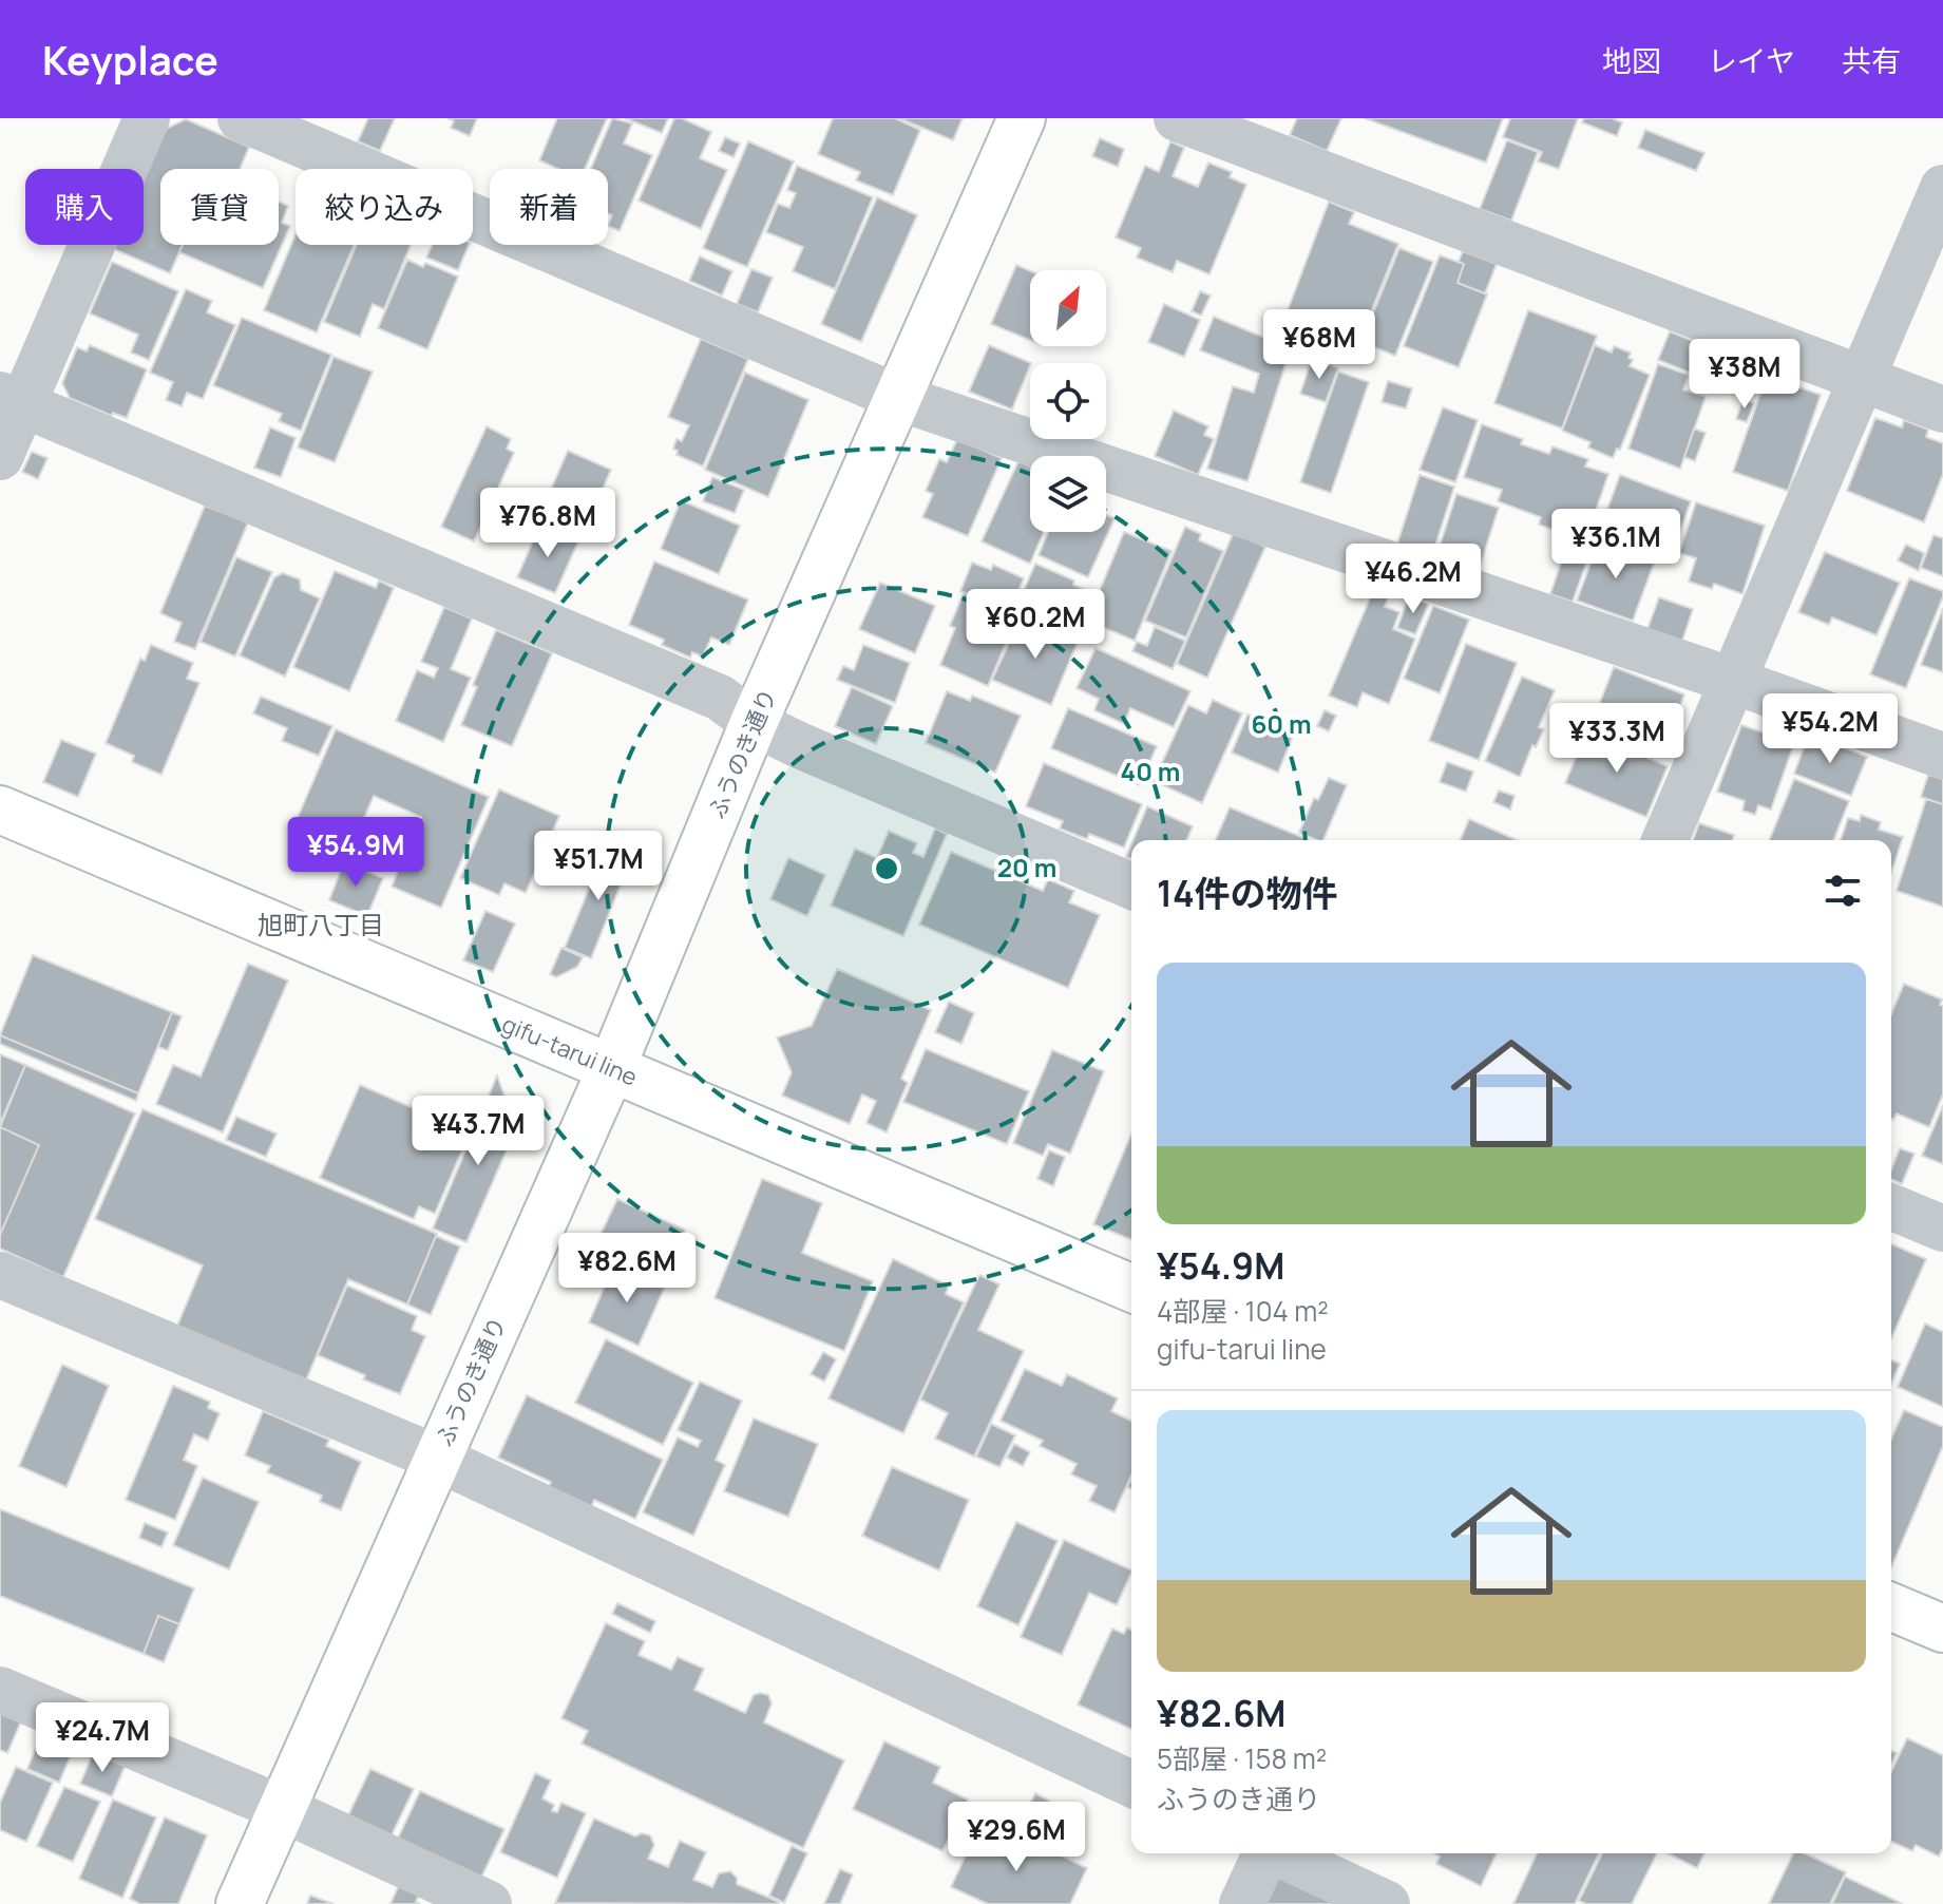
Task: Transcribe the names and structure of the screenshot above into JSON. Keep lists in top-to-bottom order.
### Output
{
  "streets": {
    "street": ["ふうのき通り", "gifu-tarui line"]
  },
  "crossings": [
    ["ふうのき通り", "gifu-tarui line"]
  ],
  "districts": ["旭町八丁目"],
  "north": "top right",
  "page": {
    "header": "Keyplace",
    "nav": ["地図", "レイヤ", "共有"],
    "chip": [
      "購入",
      "賃貸",
      "絞り込み",
      "新着"
    ],
    "price": [
      "¥68M",
      "¥38M",
      "¥76.8M",
      "¥36.1M",
      "¥46.2M",
      "¥60.2M",
      "¥54.2M",
      "¥33.3M",
      "¥54.9M",
      "¥51.7M",
      "¥43.7M",
      "¥82.6M",
      "¥24.7M",
      "¥29.6M"
    ],
    "heading": "14件の物件",
    "list": [
      {
        "name": "¥54.9M",
        "note": "4部屋 · 104 m² · gifu-tarui line"
      },
      {
        "name": "¥82.6M",
        "note": "5部屋 · 158 m² · ふうのき通り"
      }
    ]
  },
  "rings": ["60 m", "40 m", "20 m"]
}
